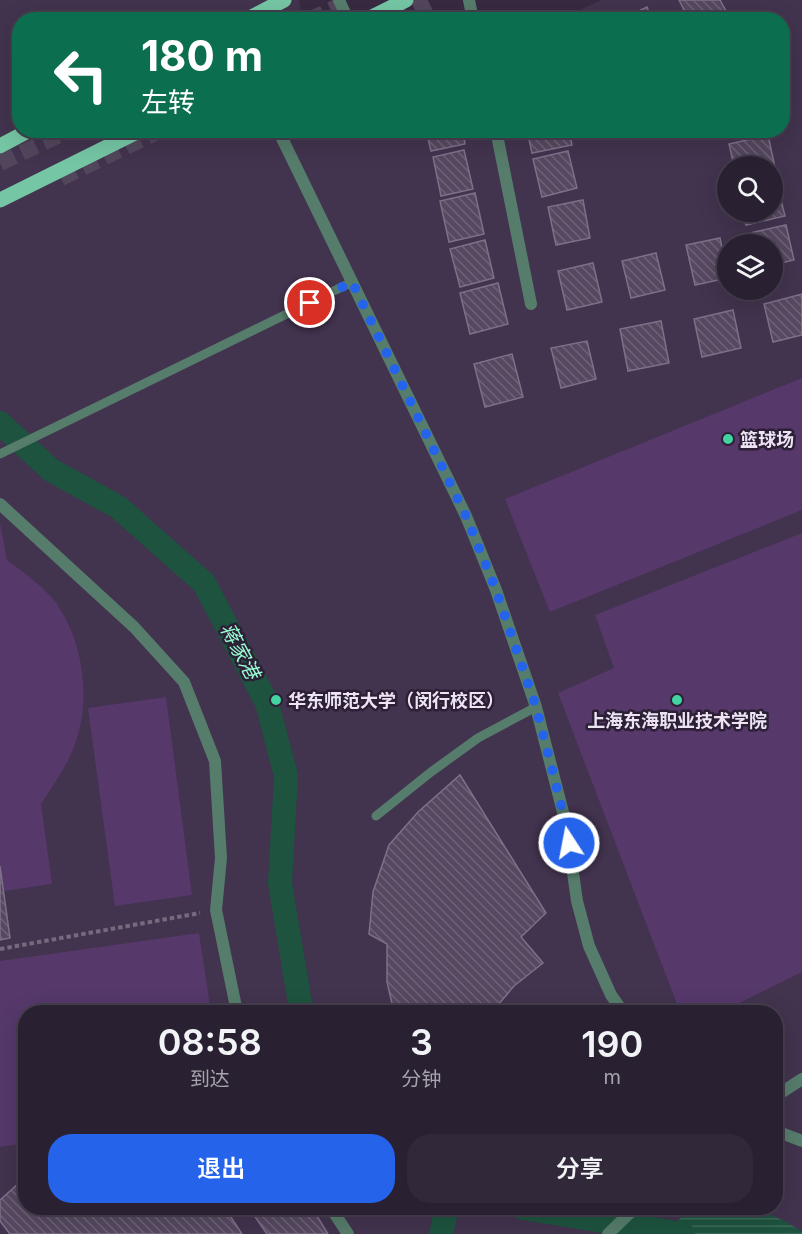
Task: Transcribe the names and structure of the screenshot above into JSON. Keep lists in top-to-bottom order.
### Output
{
  "water": ["蒋家港"],
  "places": ["篮球场", "华东师范大学（闵行校区）", "上海东海职业技术学院"],
  "page": {
    "turn": ["180 m", "左转"],
    "eta": [
      "08:58",
      "到达",
      "3",
      "分钟",
      "190",
      "m"
    ],
    "buttons": ["退出", "分享"]
  }
}
